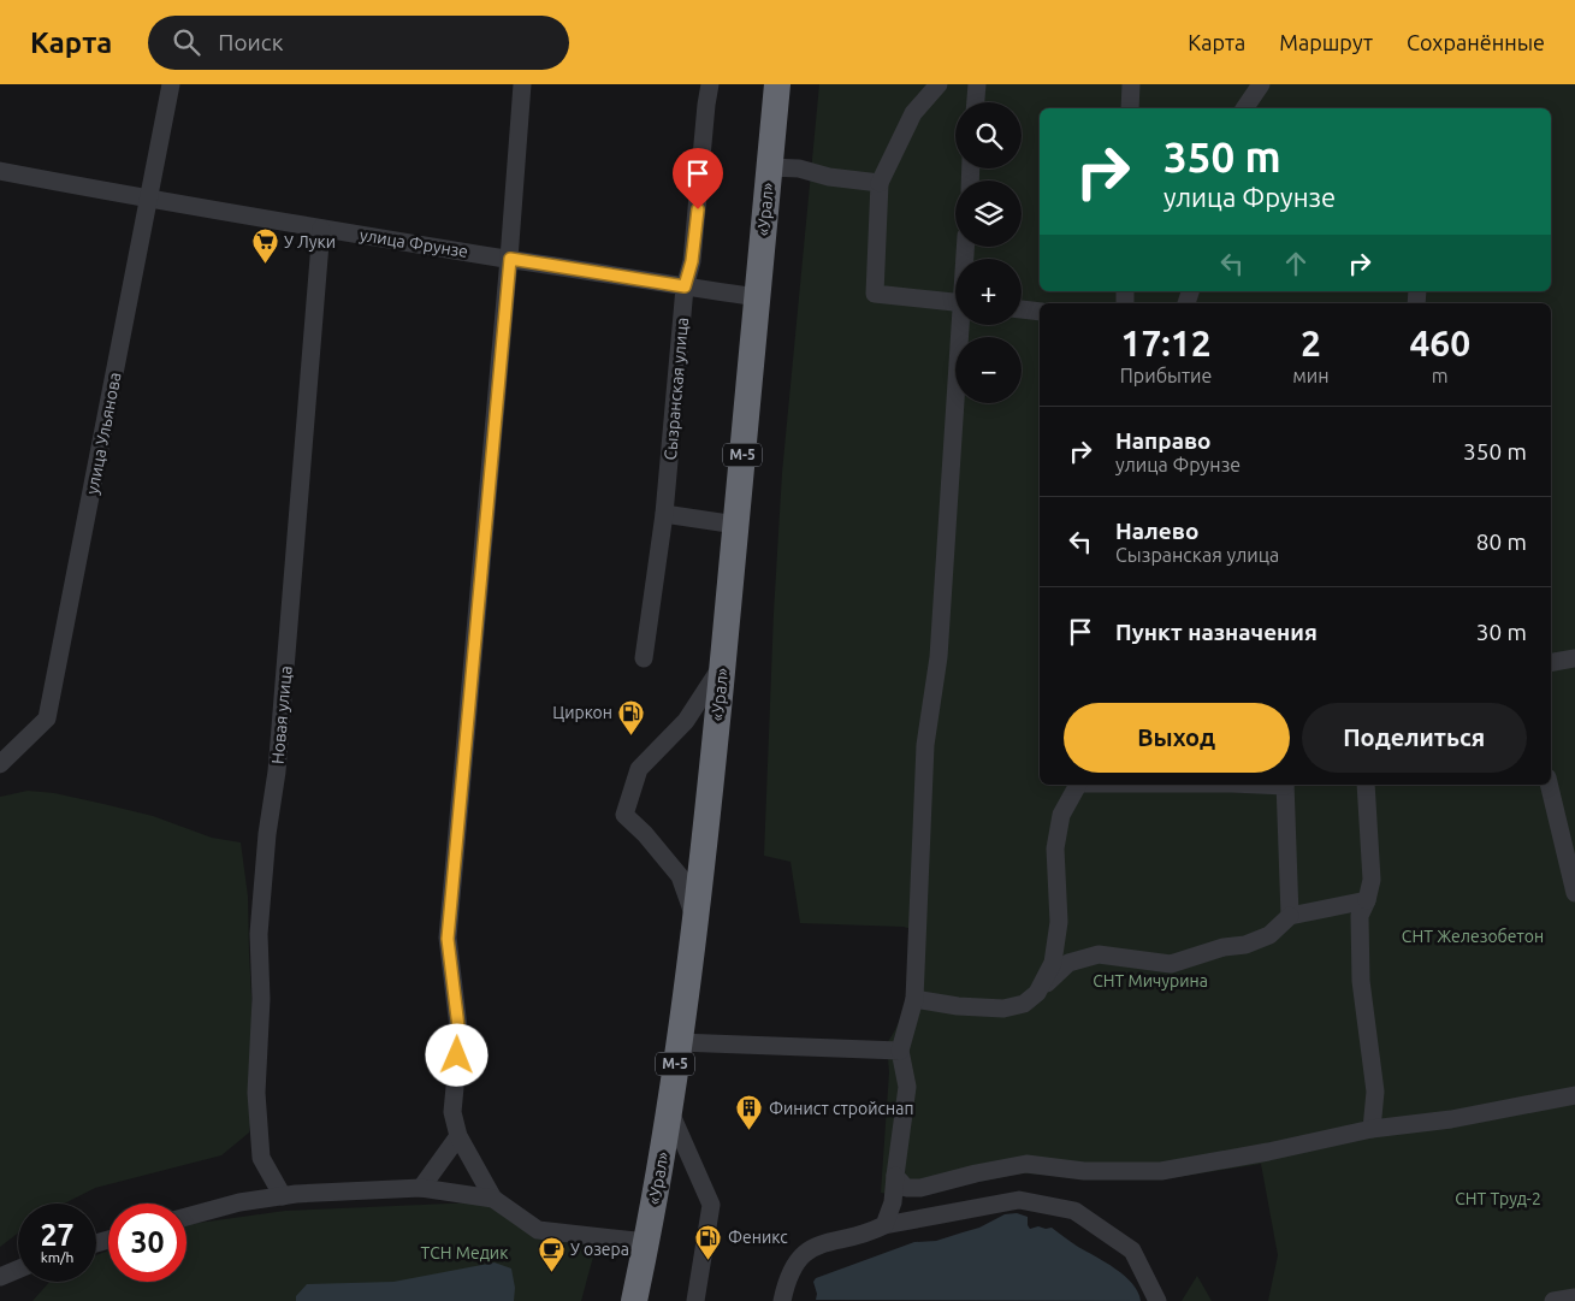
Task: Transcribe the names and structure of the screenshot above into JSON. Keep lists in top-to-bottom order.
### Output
{
  "streets": {
    "highway": ["«Урал»", "М-5"],
    "street": [
      "улица Фрунзе",
      "Сызранская улица",
      "улица Ульянова",
      "Новая улица"
    ]
  },
  "crossings": [
    ["«Урал»", "улица Фрунзе"],
    ["улица Фрунзе", "Сызранская улица"],
    ["улица Фрунзе", "улица Ульянова"],
    ["улица Фрунзе", "Новая улица"]
  ],
  "parks": [
    "СНТ Железобетон",
    "СНТ Мичурина",
    "СНТ Труд-2",
    "ТСН Медик"
  ],
  "places": {
    "supermarket": ["У Луки"],
    "fuel station": ["Циркон", "Феникс"],
    "building": ["Финист стройснап"],
    "cafe": ["У озера"]
  },
  "page": {
    "header": "Карта",
    "search": "Поиск",
    "nav": ["Карта", "Маршрут", "Сохранённые"],
    "map_buttons": ["+", "−"],
    "turn": ["350 m", "улица Фрунзе"],
    "eta": [
      "17:12",
      "Прибытие",
      "2",
      "мин",
      "460",
      "m"
    ],
    "list": [
      {
        "name": "Направо",
        "note": "улица Фрунзе",
        "value": "350 m"
      },
      {
        "name": "Налево",
        "note": "Сызранская улица",
        "value": "80 m"
      },
      {
        "name": "Пункт назначения",
        "value": "30 m"
      }
    ],
    "buttons": ["Выход", "Поделиться"],
    "speed": "27 km/h",
    "limit": "30"
  }
}
